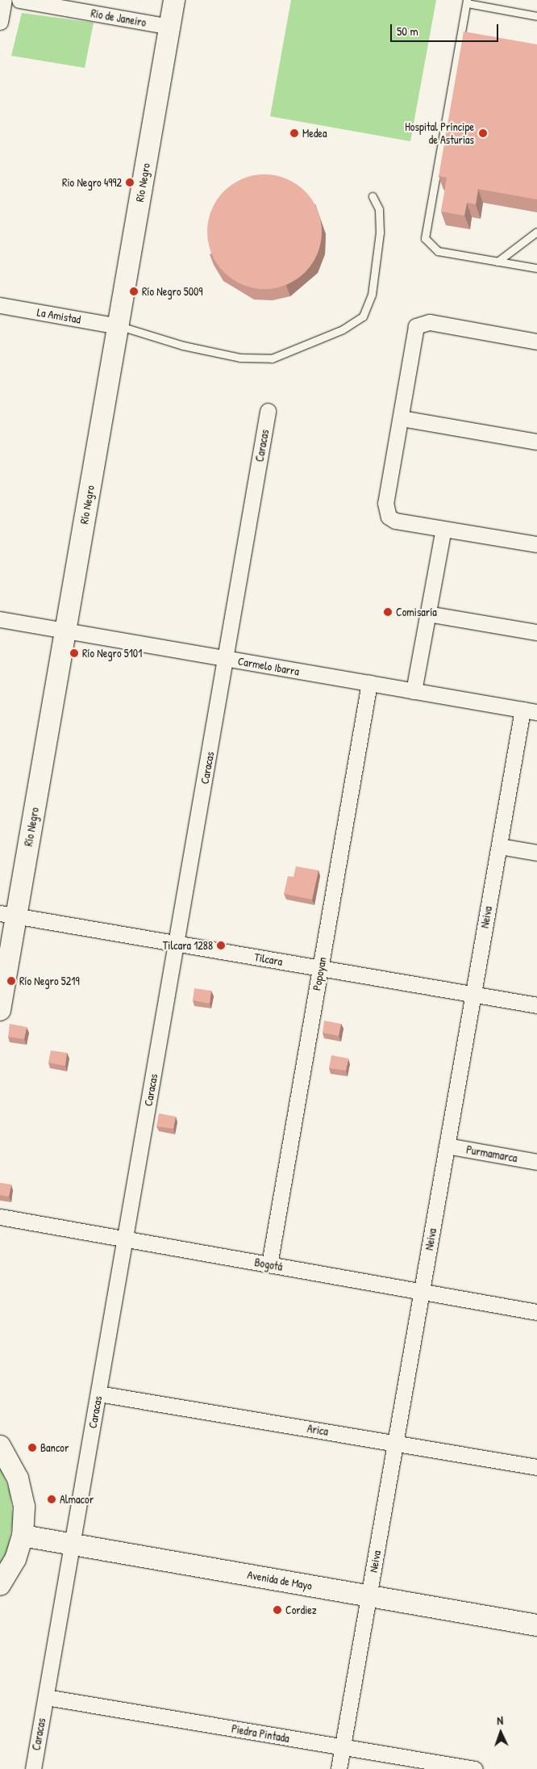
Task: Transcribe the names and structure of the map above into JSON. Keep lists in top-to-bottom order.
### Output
{
  "streets": {
    "main road": ["Río Negro", "Avenida de Mayo"],
    "street": [
      "Rio de Janeiro",
      "La Amistad",
      "Caracas",
      "Carmelo Ibarra",
      "Neiva",
      "Tilcara",
      "Popoyan",
      "Purmamarca",
      "Bogotá",
      "Arica",
      "Piedra Pintada"
    ]
  },
  "crossings": [
    ["Rio de Janeiro", "Río Negro"],
    ["Río Negro", "La Amistad"],
    ["Río Negro", "Carmelo Ibarra"],
    ["Río Negro", "Tilcara"],
    ["Caracas", "Carmelo Ibarra"],
    ["Caracas", "Tilcara"],
    ["Caracas", "Bogotá"],
    ["Caracas", "Arica"],
    ["Caracas", "Avenida de Mayo"],
    ["Caracas", "Piedra Pintada"],
    ["Carmelo Ibarra", "Neiva"],
    ["Carmelo Ibarra", "Popoyan"],
    ["Neiva", "Tilcara"],
    ["Neiva", "Purmamarca"],
    ["Neiva", "Bogotá"],
    ["Neiva", "Arica"],
    ["Neiva", "Avenida de Mayo"],
    ["Neiva", "Piedra Pintada"],
    ["Tilcara", "Popoyan"],
    ["Popoyan", "Bogotá"]
  ],
  "places": [
    "Medea",
    "Hospital Príncipe de Asturias",
    "Rio Negro 4992",
    "Río Negro 5009",
    "Comisaría",
    "Río Negro 5101",
    "Tilcara 1288",
    "Río Negro 5219",
    "Bancor",
    "Almacor",
    "Cordiez"
  ],
  "scale_bar": "50 m",
  "north": "top"
}
